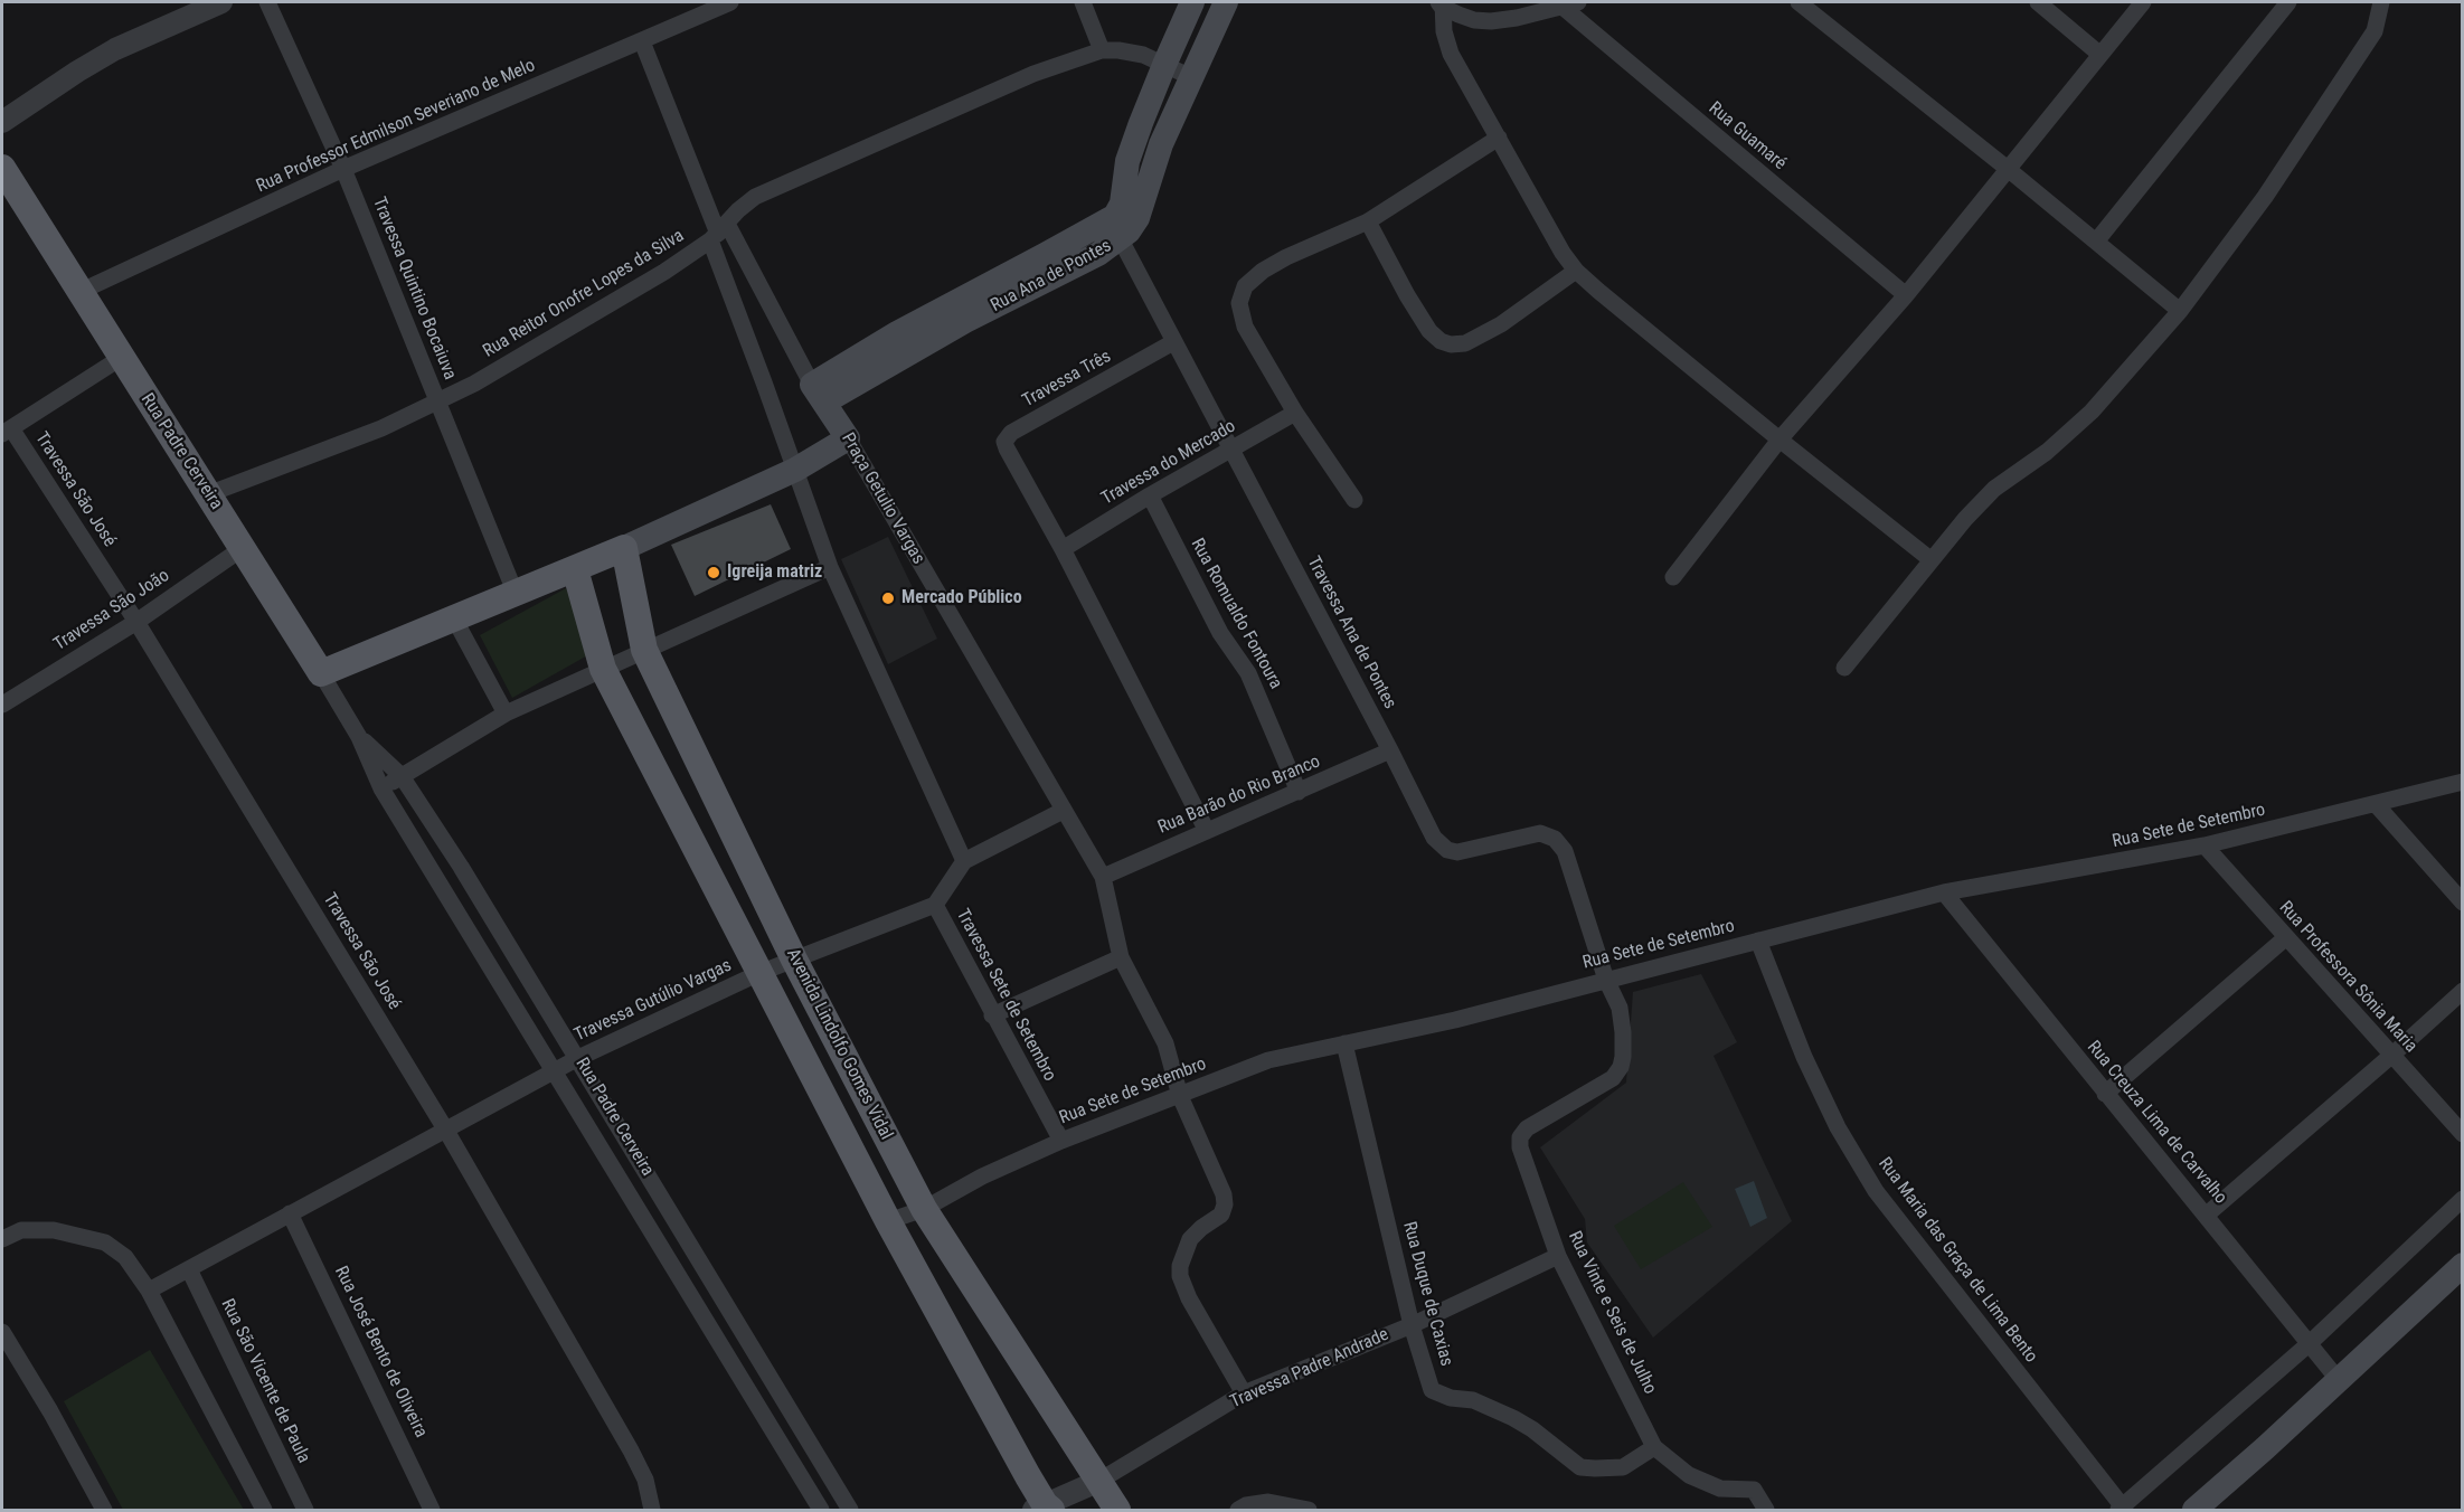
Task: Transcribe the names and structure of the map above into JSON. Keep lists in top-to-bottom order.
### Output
{
  "streets": {
    "main road": [
      "Rua Ana de Pontes",
      "Rua Padre Cerveira",
      "Praça Getulio Vargas",
      "Avenida Lindolfo Gomes Vidal"
    ],
    "street": [
      "Rua Professor Edmilson Severiano de Melo",
      "Rua Guamaré",
      "Travessa Quintino Bocaiuva",
      "Rua Reitor Onofre Lopes da Silva",
      "Travessa Três",
      "Travessa do Mercado",
      "Travessa São José",
      "Travessa São João",
      "Rua Romualdo Fontoura",
      "Travessa Ana de Pontes",
      "Rua Barão do Rio Branco",
      "Rua Sete de Setembro",
      "Rua Professora Sônia Maria",
      "Travessa Sete de Setembro",
      "Travessa Gutúlio Vargas",
      "Rua Creuza Lima de Carvalho",
      "Rua Maria das Graça de Lima Bento",
      "Rua Duque de Caxias",
      "Rua Vinte e Seis de Julho",
      "Rua José Bento de Oliveira",
      "Travessa Padre Andrade",
      "Rua São Vicente de Paula"
    ]
  },
  "crossings": [
    ["Rua Professor Edmilson Severiano de Melo", "Travessa Quintino Bocaiuva"],
    ["Rua Professor Edmilson Severiano de Melo", "Rua Padre Cerveira"],
    ["Rua Professor Edmilson Severiano de Melo", "Praça Getulio Vargas"],
    ["Rua Ana de Pontes", "Rua Reitor Onofre Lopes da Silva"],
    ["Rua Ana de Pontes", "Praça Getulio Vargas"],
    ["Rua Ana de Pontes", "Travessa Ana de Pontes"],
    ["Travessa Quintino Bocaiuva", "Rua Reitor Onofre Lopes da Silva"],
    ["Rua Reitor Onofre Lopes da Silva", "Rua Padre Cerveira"],
    ["Rua Reitor Onofre Lopes da Silva", "Praça Getulio Vargas"],
    ["Travessa Três", "Travessa do Mercado"],
    ["Travessa Três", "Travessa Ana de Pontes"],
    ["Rua Padre Cerveira", "Travessa São João"],
    ["Rua Padre Cerveira", "Travessa Gutúlio Vargas"],
    ["Travessa do Mercado", "Rua Romualdo Fontoura"],
    ["Travessa do Mercado", "Travessa Ana de Pontes"],
    ["Travessa São José", "Travessa São João"],
    ["Travessa São José", "Travessa Gutúlio Vargas"],
    ["Praça Getulio Vargas", "Rua Barão do Rio Branco"],
    ["Praça Getulio Vargas", "Rua Sete de Setembro"],
    ["Praça Getulio Vargas", "Travessa Padre Andrade"],
    ["Rua Romualdo Fontoura", "Rua Barão do Rio Branco"],
    ["Travessa Ana de Pontes", "Rua Barão do Rio Branco"],
    ["Travessa Ana de Pontes", "Rua Vinte e Seis de Julho"],
    ["Rua Sete de Setembro", "Rua Professora Sônia Maria"],
    ["Rua Sete de Setembro", "Travessa Sete de Setembro"],
    ["Rua Sete de Setembro", "Avenida Lindolfo Gomes Vidal"],
    ["Rua Sete de Setembro", "Rua Creuza Lima de Carvalho"],
    ["Rua Sete de Setembro", "Rua Maria das Graça de Lima Bento"],
    ["Rua Sete de Setembro", "Rua Duque de Caxias"],
    ["Rua Sete de Setembro", "Rua Vinte e Seis de Julho"],
    ["Travessa Sete de Setembro", "Travessa Gutúlio Vargas"],
    ["Travessa Gutúlio Vargas", "Avenida Lindolfo Gomes Vidal"],
    ["Travessa Gutúlio Vargas", "Rua José Bento de Oliveira"],
    ["Travessa Gutúlio Vargas", "Rua São Vicente de Paula"],
    ["Avenida Lindolfo Gomes Vidal", "Travessa Padre Andrade"],
    ["Rua Duque de Caxias", "Rua Vinte e Seis de Julho"],
    ["Rua Duque de Caxias", "Travessa Padre Andrade"],
    ["Rua Vinte e Seis de Julho", "Travessa Padre Andrade"]
  ],
  "places": ["Igreija matriz", "Mercado Público"]
}
